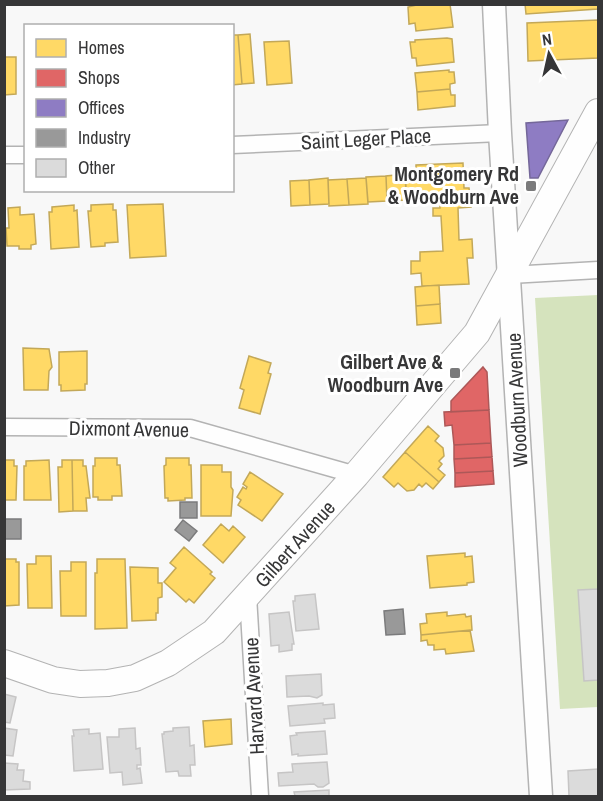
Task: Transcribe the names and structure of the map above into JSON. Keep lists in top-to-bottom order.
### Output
{
  "streets": {
    "main road": ["Gilbert Avenue"],
    "street": [
      "Saint Leger Place",
      "Woodburn Avenue",
      "Dixmont Avenue",
      "Harvard Avenue"
    ]
  },
  "crossings": [
    ["Saint Leger Place", "Woodburn Avenue"],
    ["Woodburn Avenue", "Gilbert Avenue"],
    ["Dixmont Avenue", "Gilbert Avenue"],
    ["Gilbert Avenue", "Harvard Avenue"]
  ],
  "places": {
    "transit": ["Montgomery Rd & Woodburn Ave", "Gilbert Ave & Woodburn Ave"]
  },
  "legend": [
    "Homes",
    "Shops",
    "Offices",
    "Industry",
    "Other"
  ],
  "north": "top"
}
